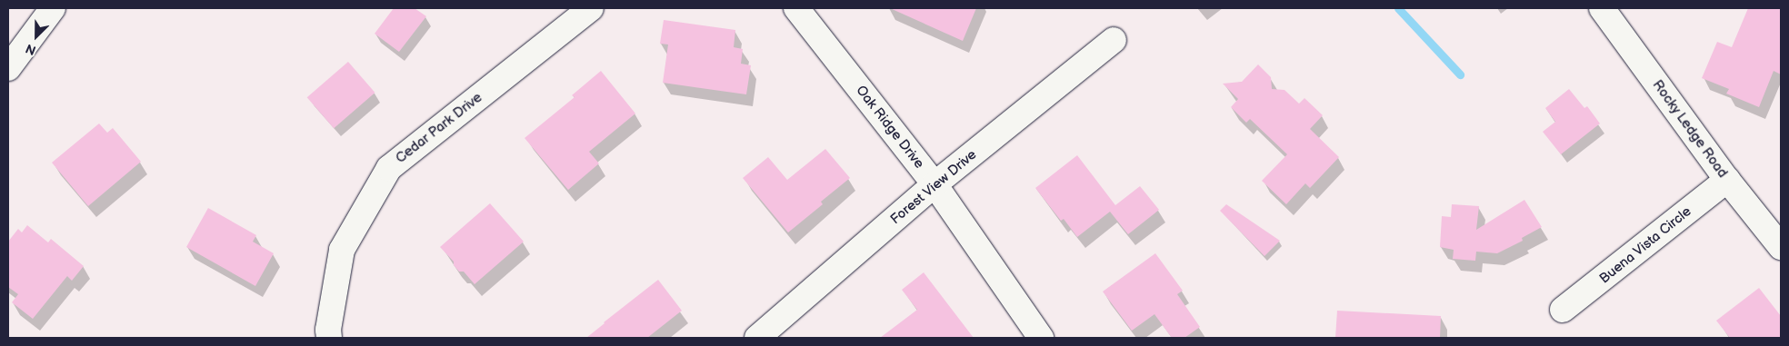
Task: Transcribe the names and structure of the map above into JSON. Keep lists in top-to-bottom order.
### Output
{
  "streets": {
    "street": [
      "Oak Ridge Drive",
      "Cedar Park Drive",
      "Rocky Ledge Road",
      "Forest View Drive",
      "Buena Vista Circle"
    ]
  },
  "crossings": [
    ["Oak Ridge Drive", "Forest View Drive"],
    ["Rocky Ledge Road", "Buena Vista Circle"]
  ],
  "north": "bottom left"
}
